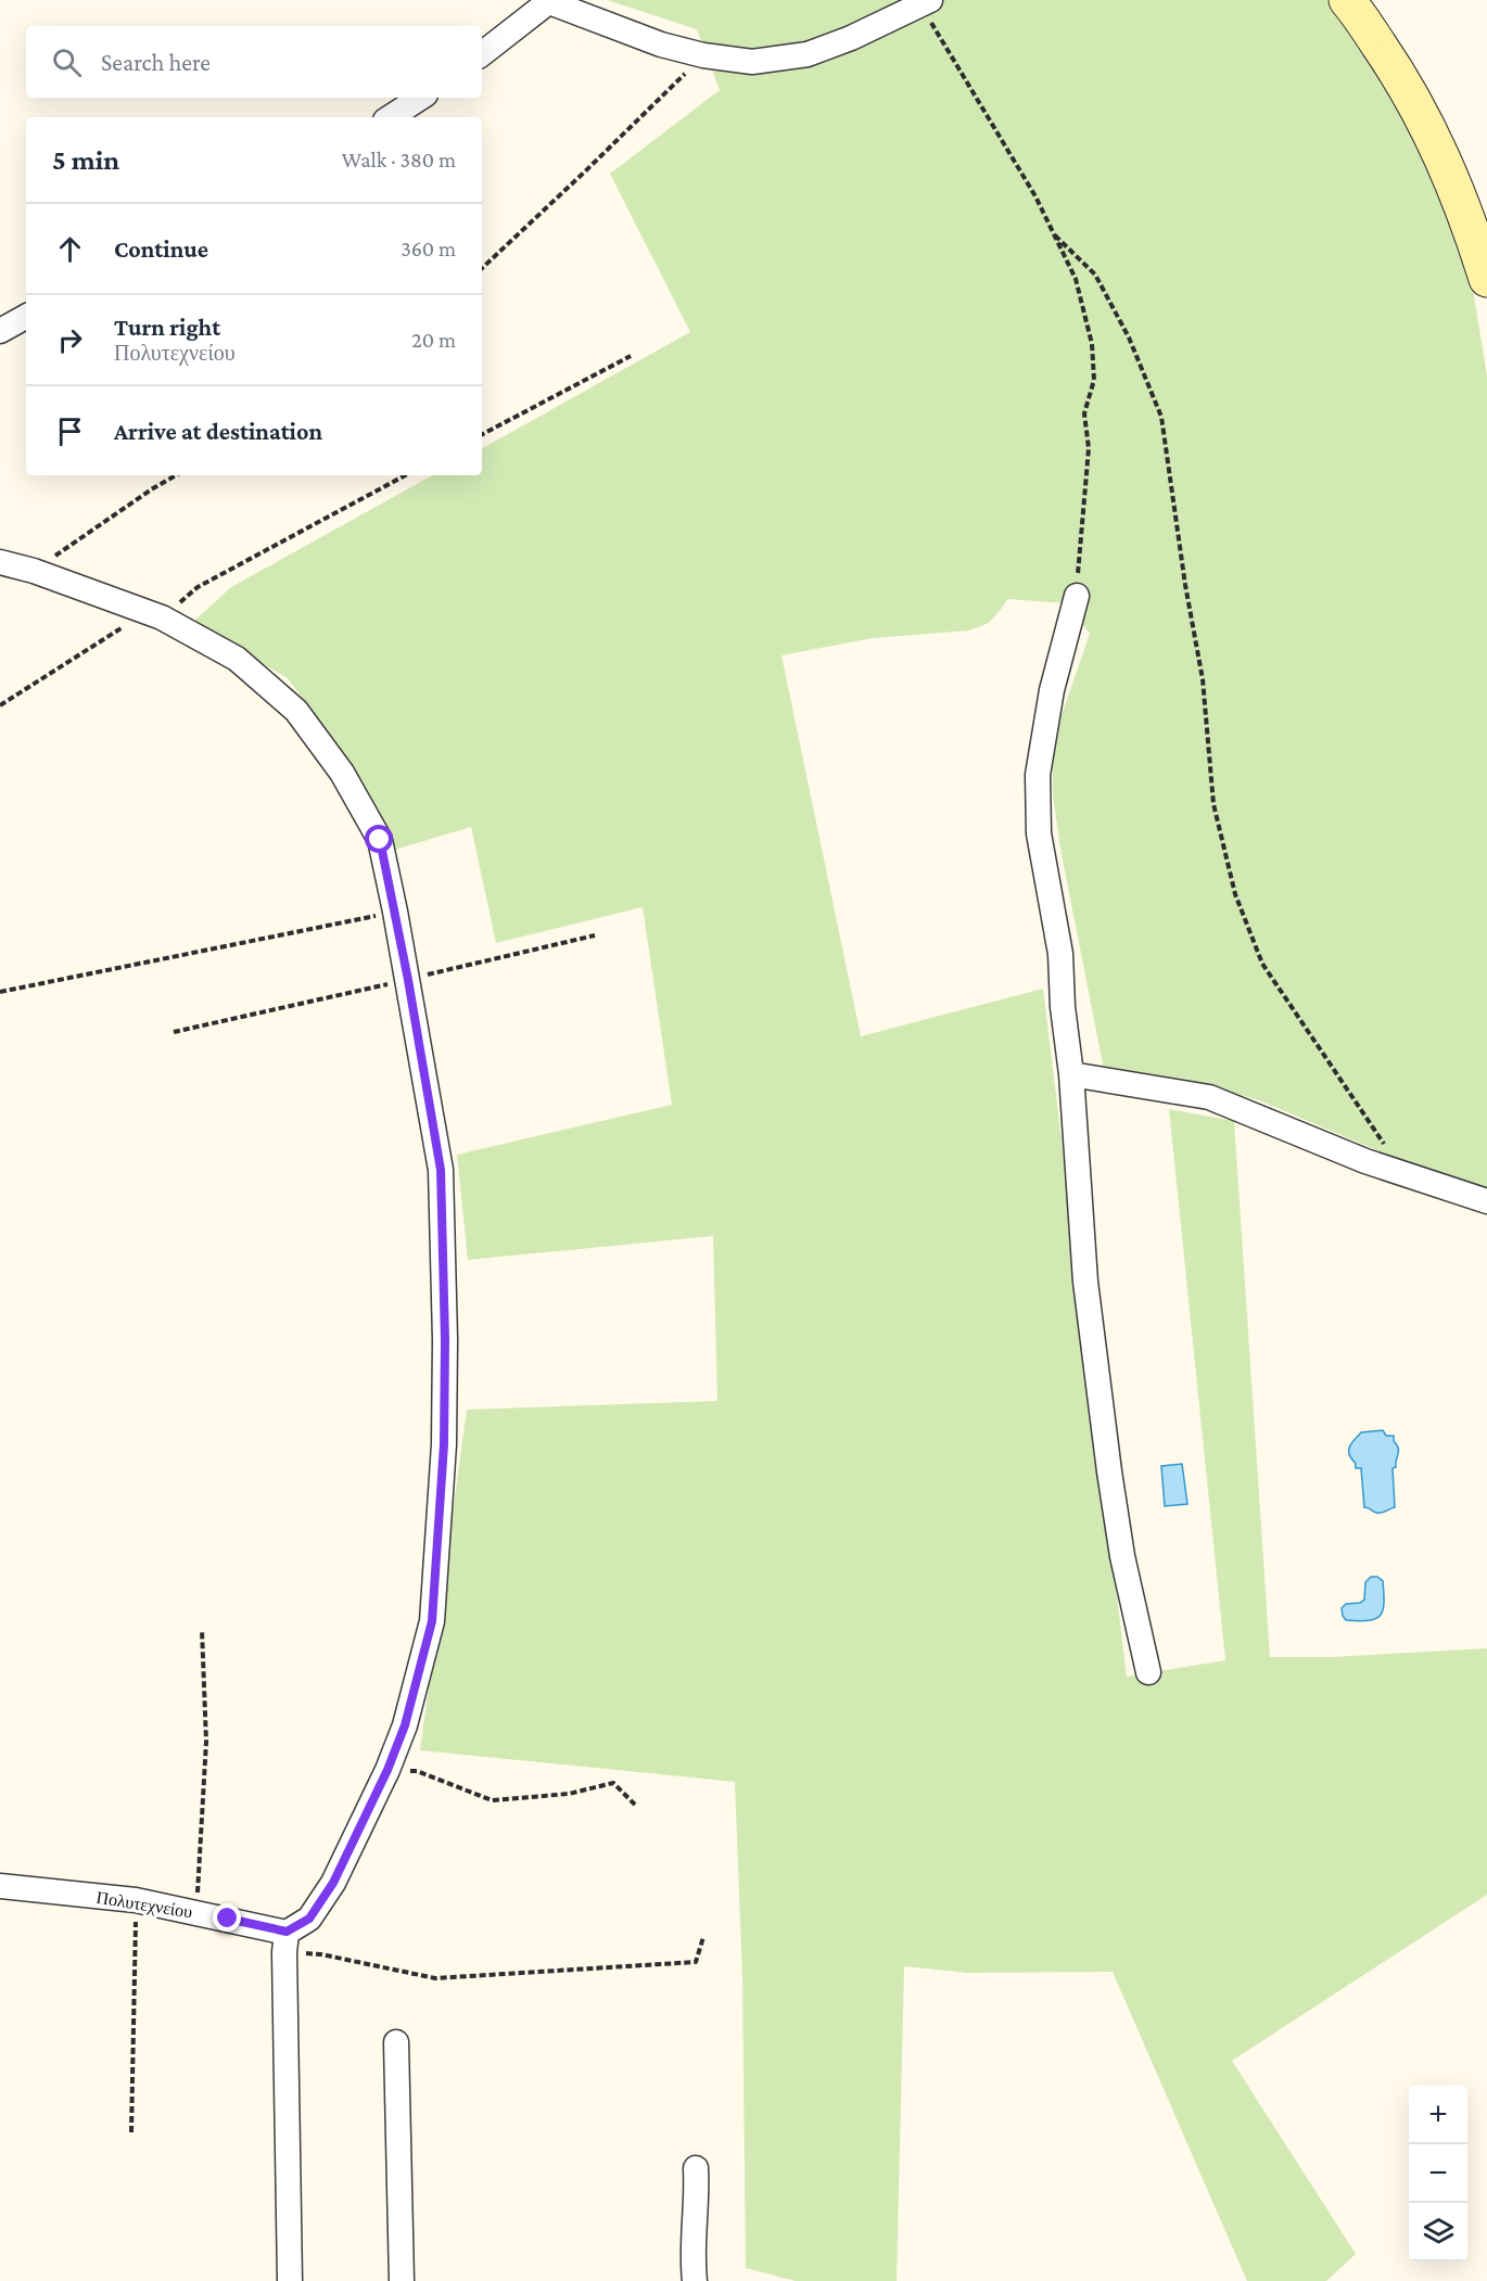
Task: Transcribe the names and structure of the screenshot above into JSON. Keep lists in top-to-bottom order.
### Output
{
  "streets": {
    "street": ["Πολυτεχνείου"]
  },
  "page": {
    "search": "Search here",
    "heading": ["5 min", "Walk · 380 m"],
    "list": [
      ["Continue", "360 m"],
      ["Turn right", "Πολυτεχνείου", "20 m"],
      "Arrive at destination"
    ],
    "map_buttons": ["+", "−"]
  }
}
